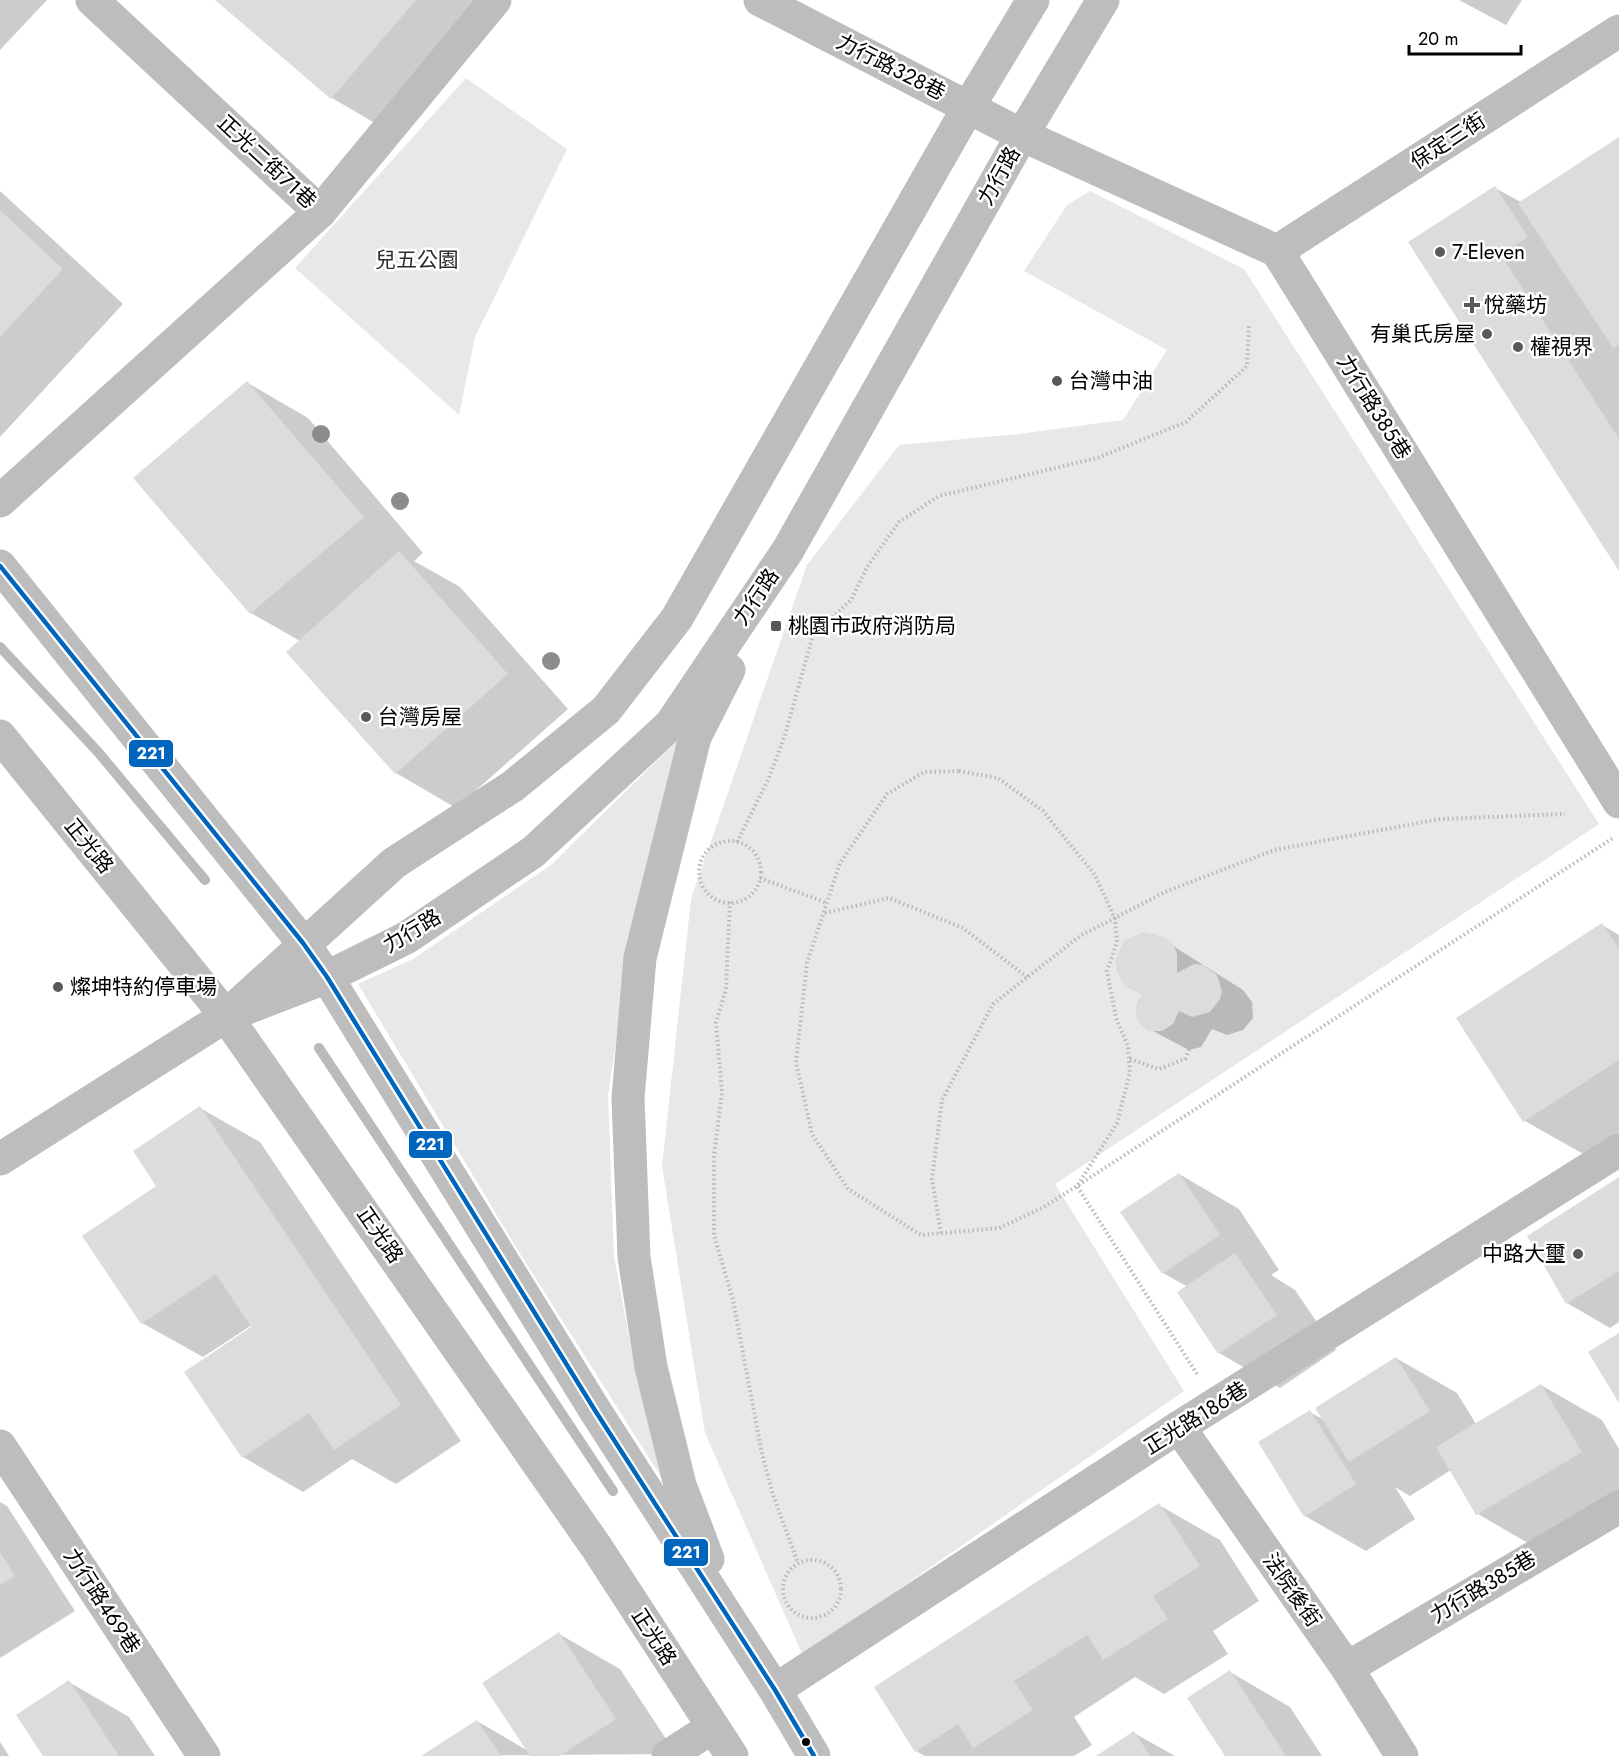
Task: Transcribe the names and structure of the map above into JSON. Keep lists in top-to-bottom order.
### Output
{
  "streets": {
    "street": [
      "力行路328巷",
      "保定三街",
      "正光二街71巷",
      "力行路",
      "力行路385巷",
      "正光路",
      "正光路186巷",
      "法院後街",
      "力行路469巷"
    ]
  },
  "crossings": [
    ["力行路328巷", "力行路"],
    ["保定三街", "力行路385巷"],
    ["力行路", "正光路"],
    ["力行路385巷", "法院後街"],
    ["正光路186巷", "法院後街"]
  ],
  "parks": ["兒五公園"],
  "places": {
    "other": [
      "7-Eleven",
      "有巢氏房屋",
      "權視界",
      "台灣中油",
      "台灣房屋",
      "燦坤特約停車場",
      "中路大璽"
    ],
    "health": ["悅藥坊"],
    "transit": ["桃園市政府消防局"]
  },
  "lines": ["transit line 221"],
  "scale_bar": "20 m"
}
